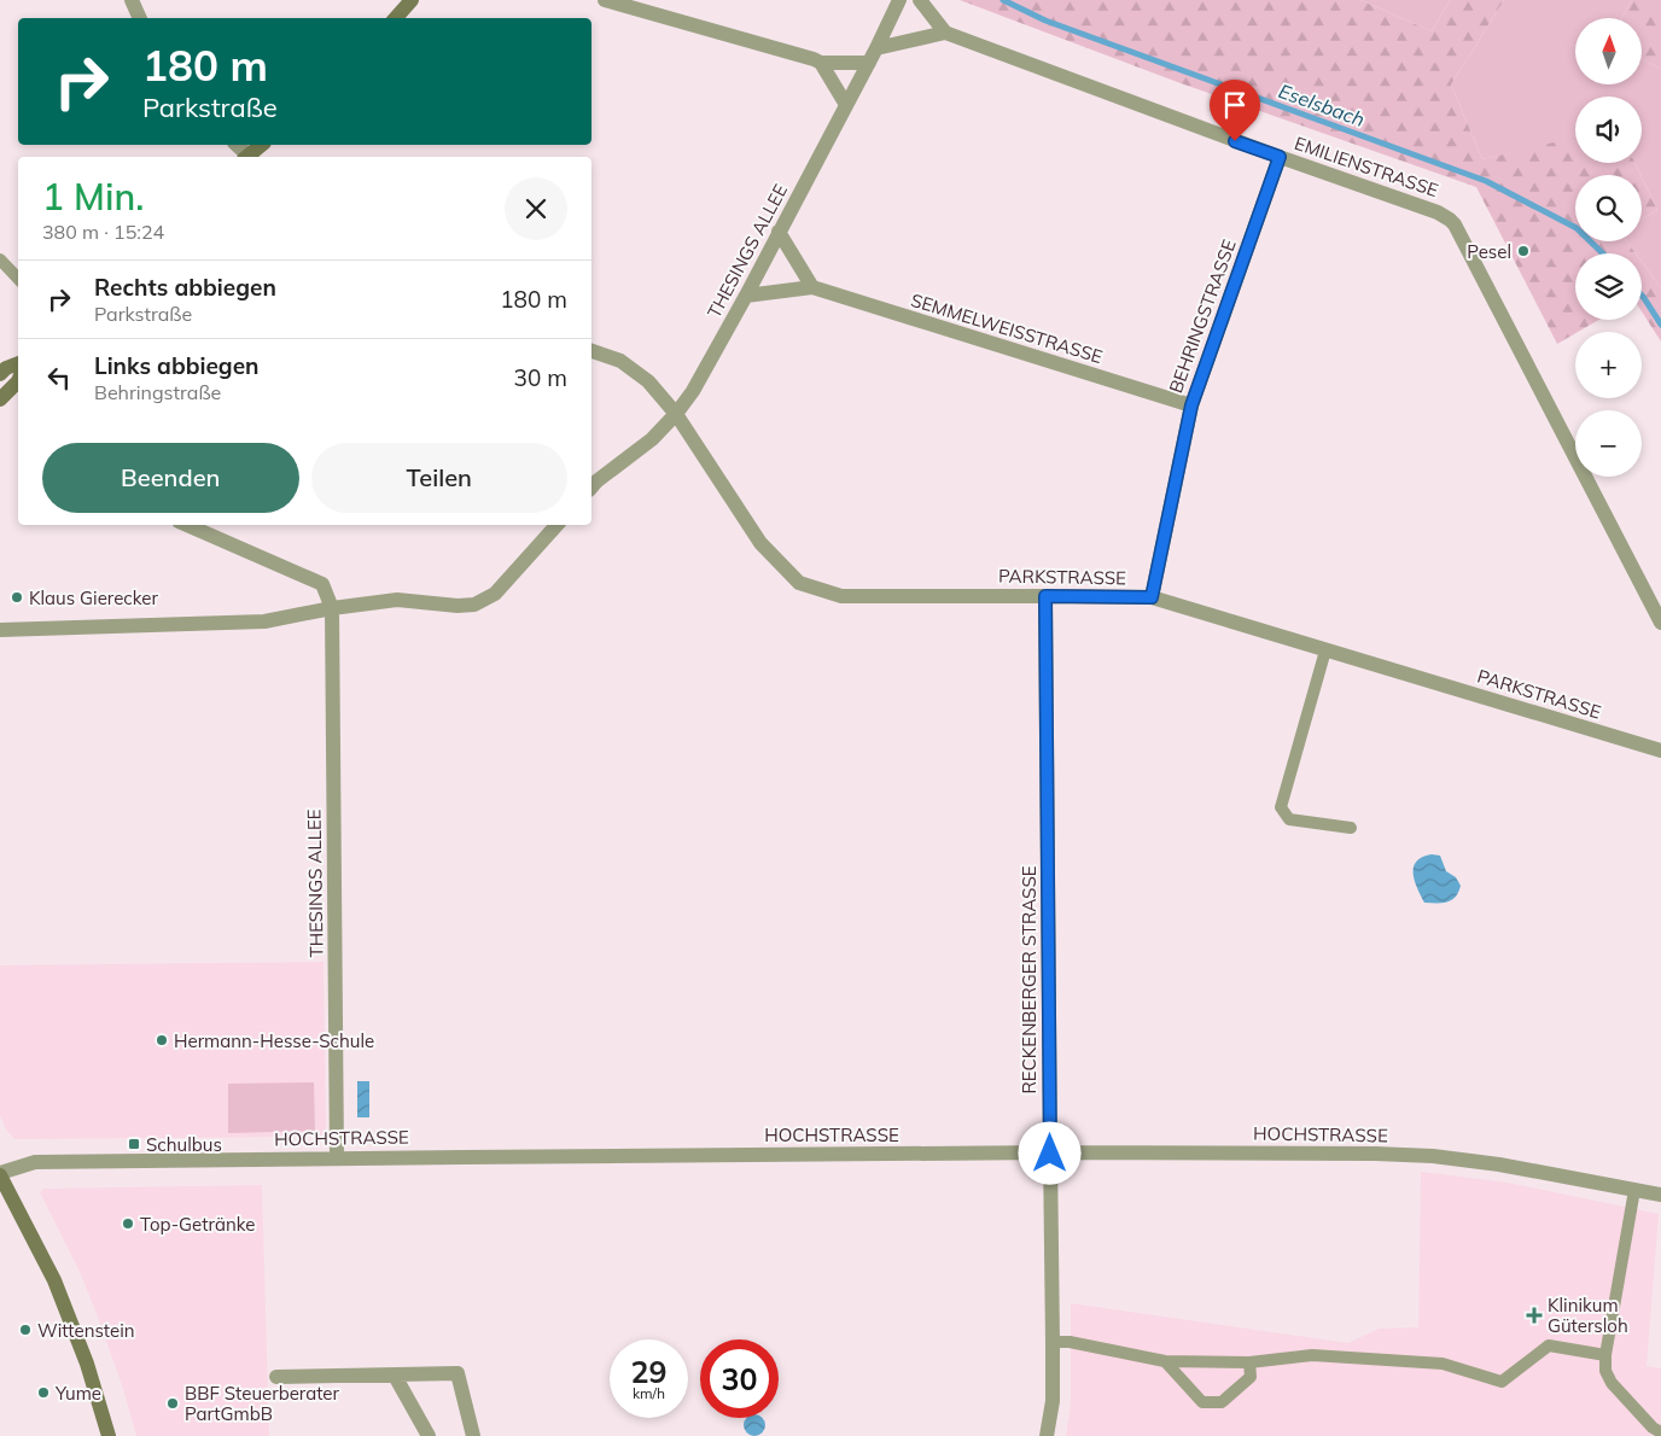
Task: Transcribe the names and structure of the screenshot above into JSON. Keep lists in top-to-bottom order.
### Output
{
  "streets": {
    "street": [
      "EMILIENSTRASSE",
      "THESINGS ALLEE",
      "BEHRINGSTRASSE",
      "SEMMELWEISSTRASSE",
      "PARKSTRASSE",
      "RECKENBERGER STRASSE",
      "HOCHSTRASSE"
    ]
  },
  "crossings": [
    ["EMILIENSTRASSE", "BEHRINGSTRASSE"],
    ["THESINGS ALLEE", "SEMMELWEISSTRASSE"],
    ["THESINGS ALLEE", "PARKSTRASSE"],
    ["THESINGS ALLEE", "HOCHSTRASSE"],
    ["BEHRINGSTRASSE", "SEMMELWEISSTRASSE"],
    ["BEHRINGSTRASSE", "PARKSTRASSE"],
    ["PARKSTRASSE", "RECKENBERGER STRASSE"],
    ["RECKENBERGER STRASSE", "HOCHSTRASSE"]
  ],
  "water": ["Eselsbach"],
  "places": {
    "other": [
      "Pesel",
      "Klaus Gierecker",
      "Hermann-Hesse-Schule",
      "Top-Getränke",
      "Wittenstein",
      "Yume",
      "BBF Steuerberater PartGmbB"
    ],
    "transit": ["Schulbus"],
    "health": ["Klinikum Gütersloh"]
  },
  "north": "top",
  "page": {
    "map_buttons": ["+", "−"],
    "turn": ["180 m", "Parkstraße"],
    "heading": ["1 Min.", "380 m · 15:24"],
    "list": [
      {
        "name": "Rechts abbiegen",
        "note": "Parkstraße",
        "value": "180 m"
      },
      {
        "name": "Links abbiegen",
        "note": "Behringstraße",
        "value": "30 m"
      }
    ],
    "buttons": ["Beenden", "Teilen"],
    "speed": "29 km/h",
    "limit": "30"
  }
}
